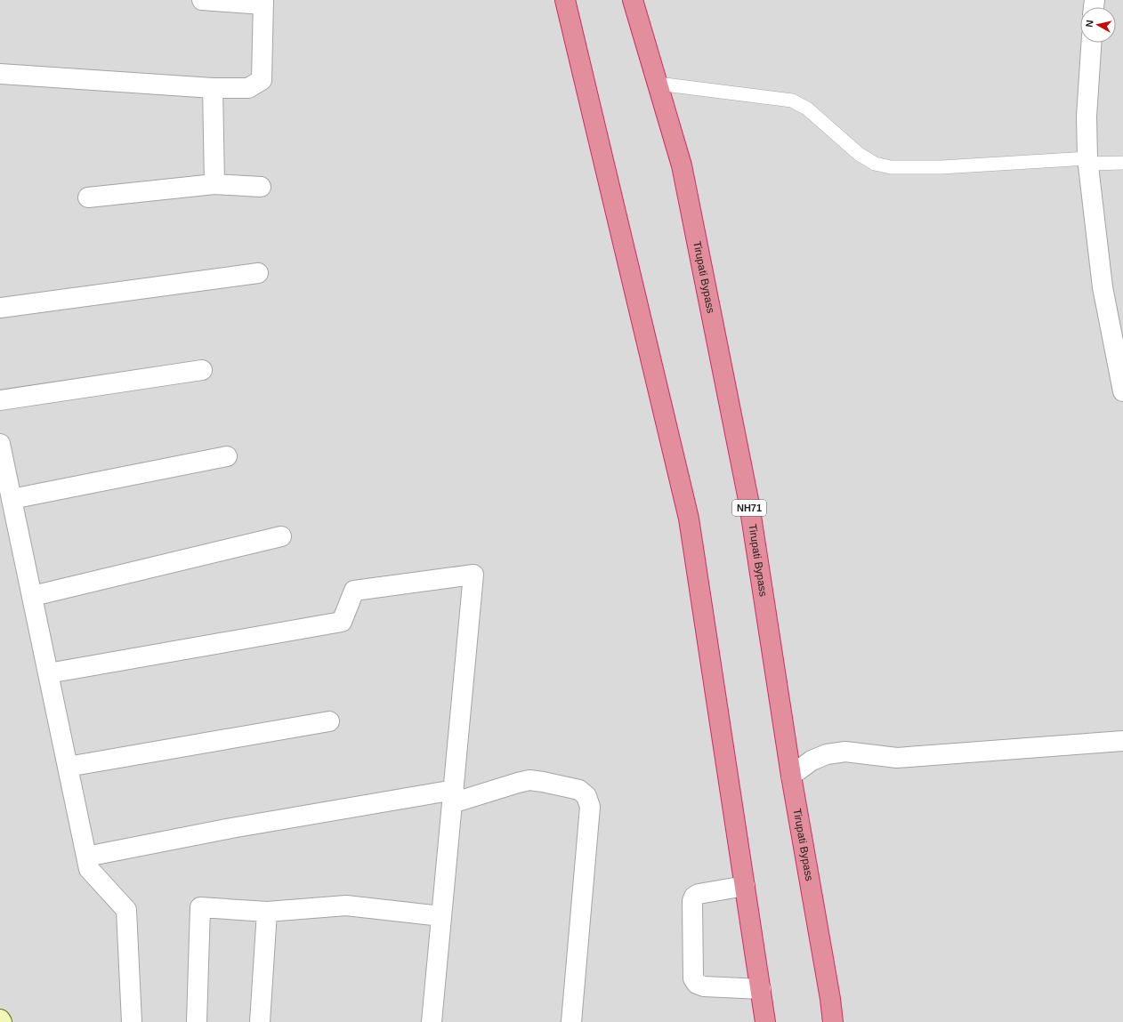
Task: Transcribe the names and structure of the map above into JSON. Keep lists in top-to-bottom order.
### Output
{
  "streets": {
    "highway": ["Tirupati Bypass", "NH71"]
  },
  "north": "left"
}
